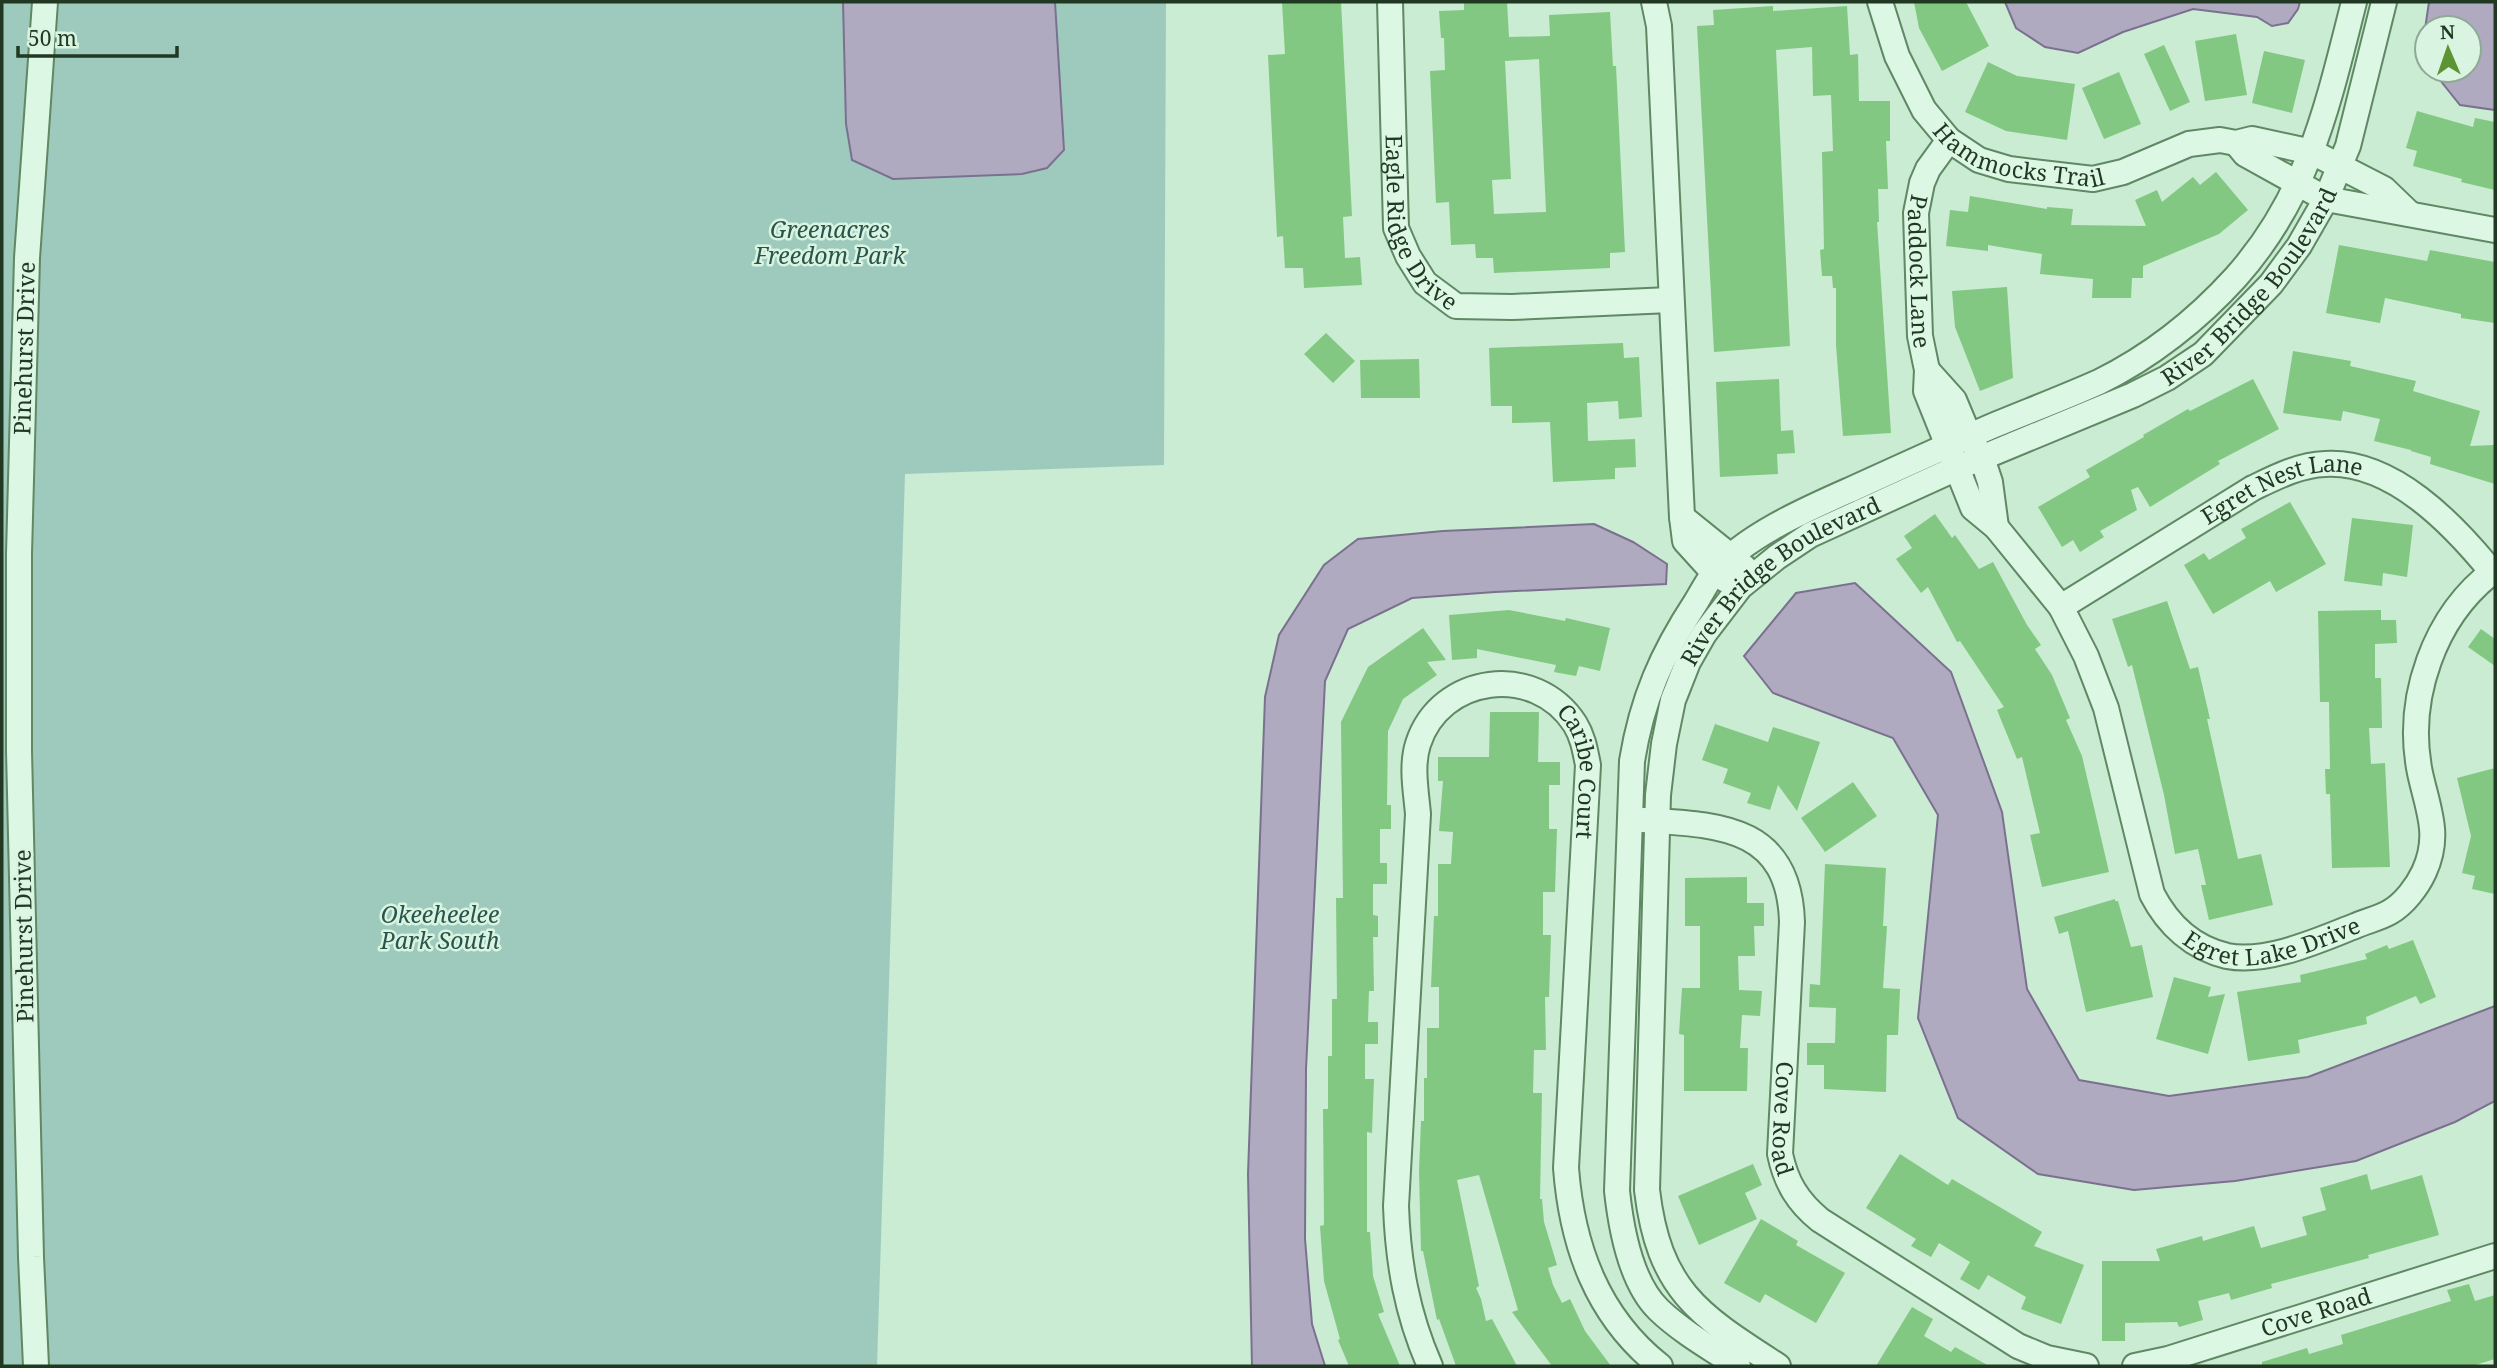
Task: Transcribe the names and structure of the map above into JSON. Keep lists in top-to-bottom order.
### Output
{
  "streets": {
    "street": [
      "Hammocks Trail",
      "Eagle Ridge Drive",
      "Paddock Lane",
      "River Bridge Boulevard",
      "Pinehurst Drive",
      "Egret Nest Lane",
      "Caribe Court",
      "Egret Lake Drive",
      "Cove Road"
    ]
  },
  "crossings": [
    ["Hammocks Trail", "Paddock Lane"],
    ["Hammocks Trail", "River Bridge Boulevard"],
    ["Paddock Lane", "River Bridge Boulevard"],
    ["Paddock Lane", "Egret Lake Drive"],
    ["River Bridge Boulevard", "Egret Lake Drive"],
    ["River Bridge Boulevard", "Cove Road"],
    ["Egret Nest Lane", "Egret Lake Drive"]
  ],
  "parks": ["Greenacres Freedom Park", "Okeeheelee Park South"],
  "scale_bar": "50 m",
  "north": "top"
}
